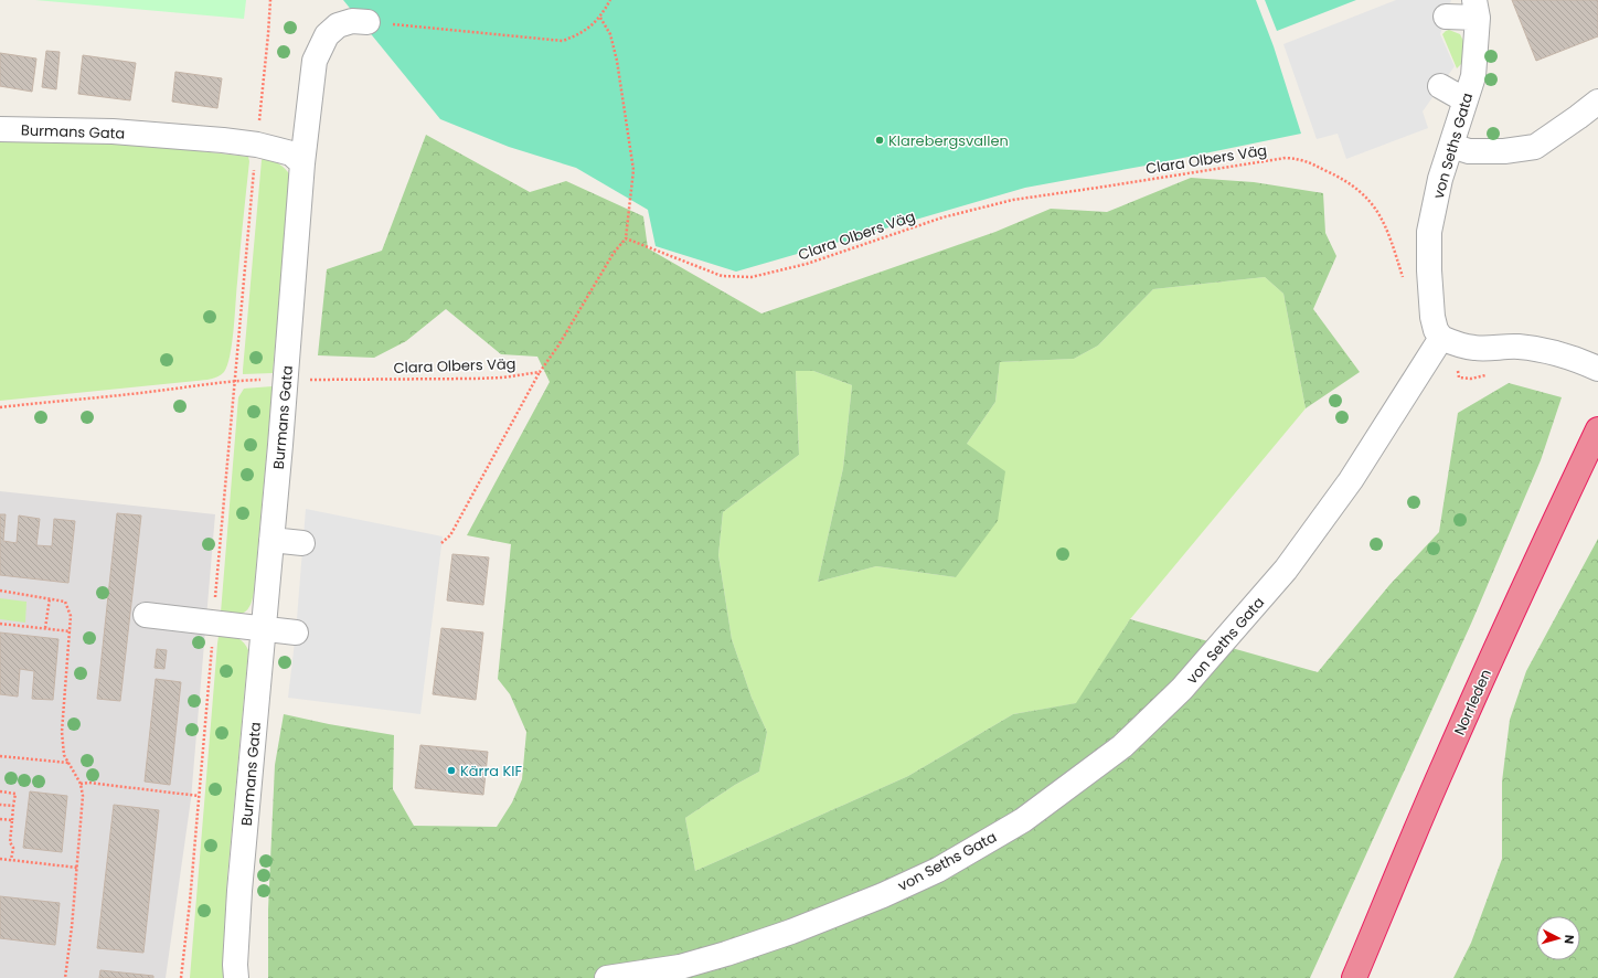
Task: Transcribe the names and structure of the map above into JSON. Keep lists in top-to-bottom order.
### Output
{
  "streets": {
    "highway": ["Norrleden"],
    "street": ["Burmans Gata", "von Seths Gata"],
    "path": ["Clara Olbers Väg"]
  },
  "crossings": [
    ["Burmans Gata", "Clara Olbers Väg"],
    ["von Seths Gata", "Clara Olbers Väg"]
  ],
  "places": ["Klarebergsvallen", "Kärra KIF"],
  "north": "right"
}
